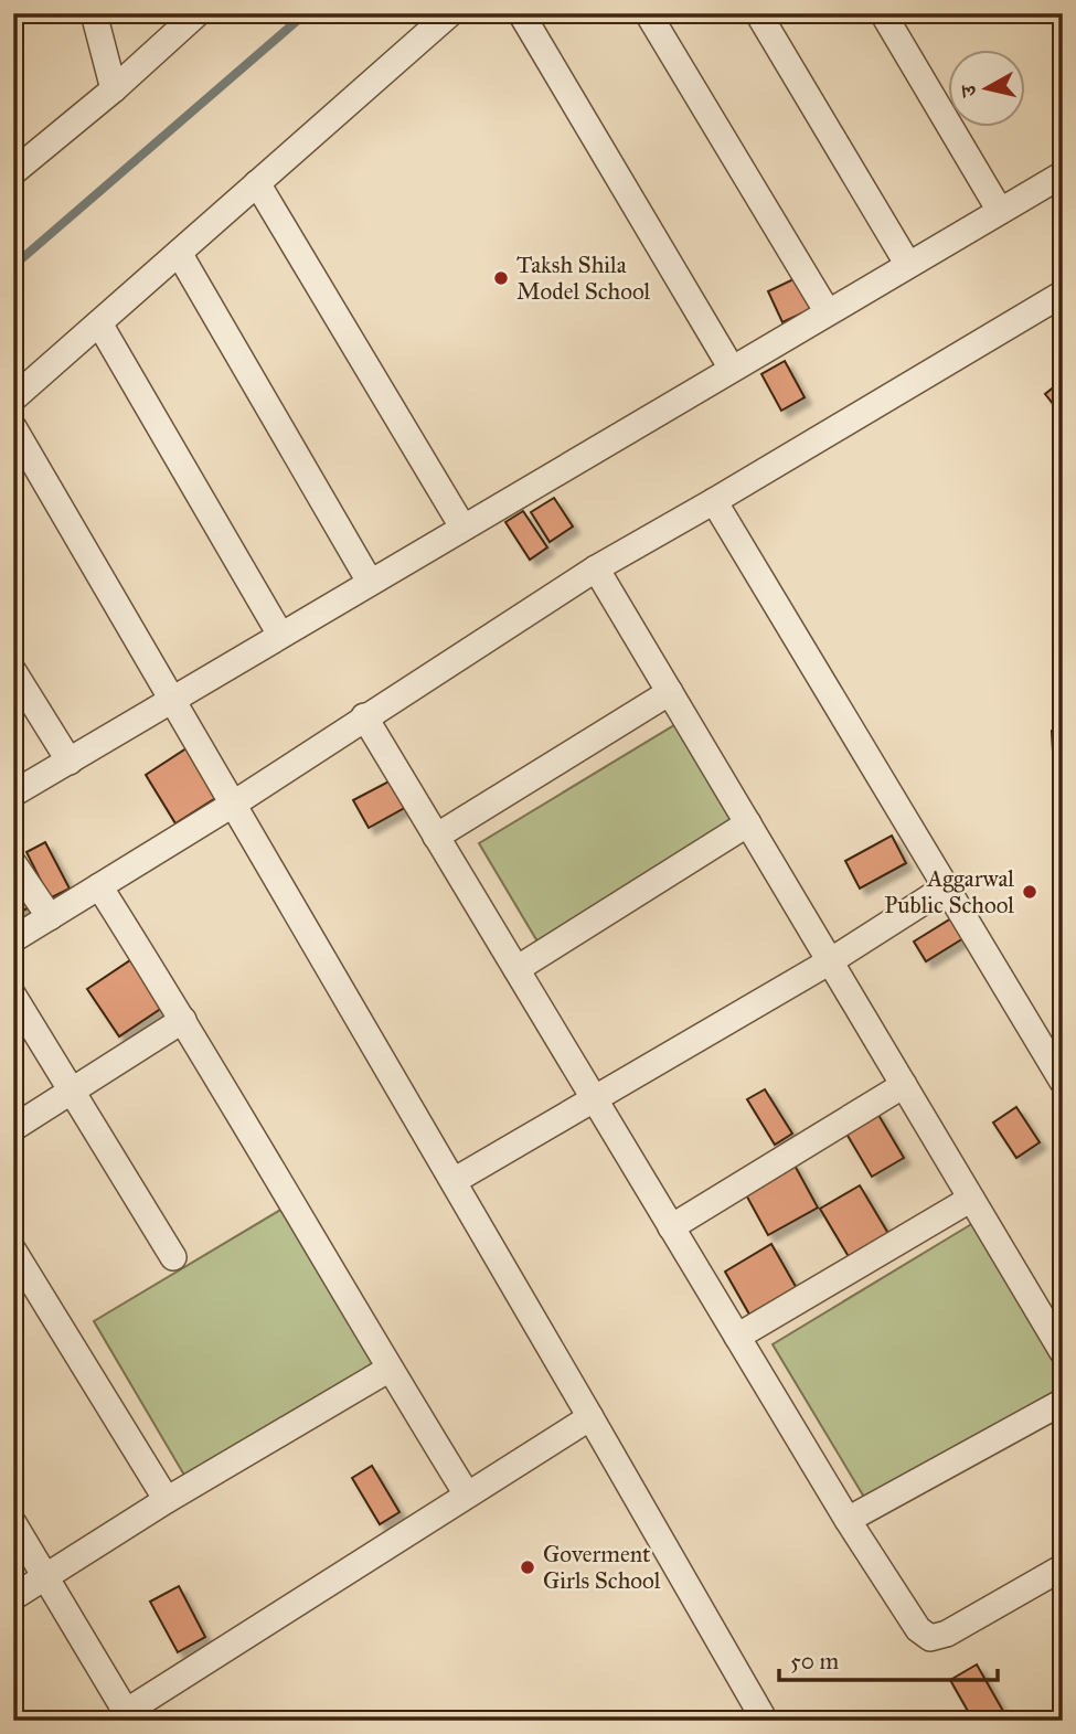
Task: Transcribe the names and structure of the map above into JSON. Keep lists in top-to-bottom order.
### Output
{
  "places": ["Taksh Shila Model School", "Aggarwal Public School", "Goverment Girls School"],
  "scale_bar": "50 m",
  "north": "left"
}
